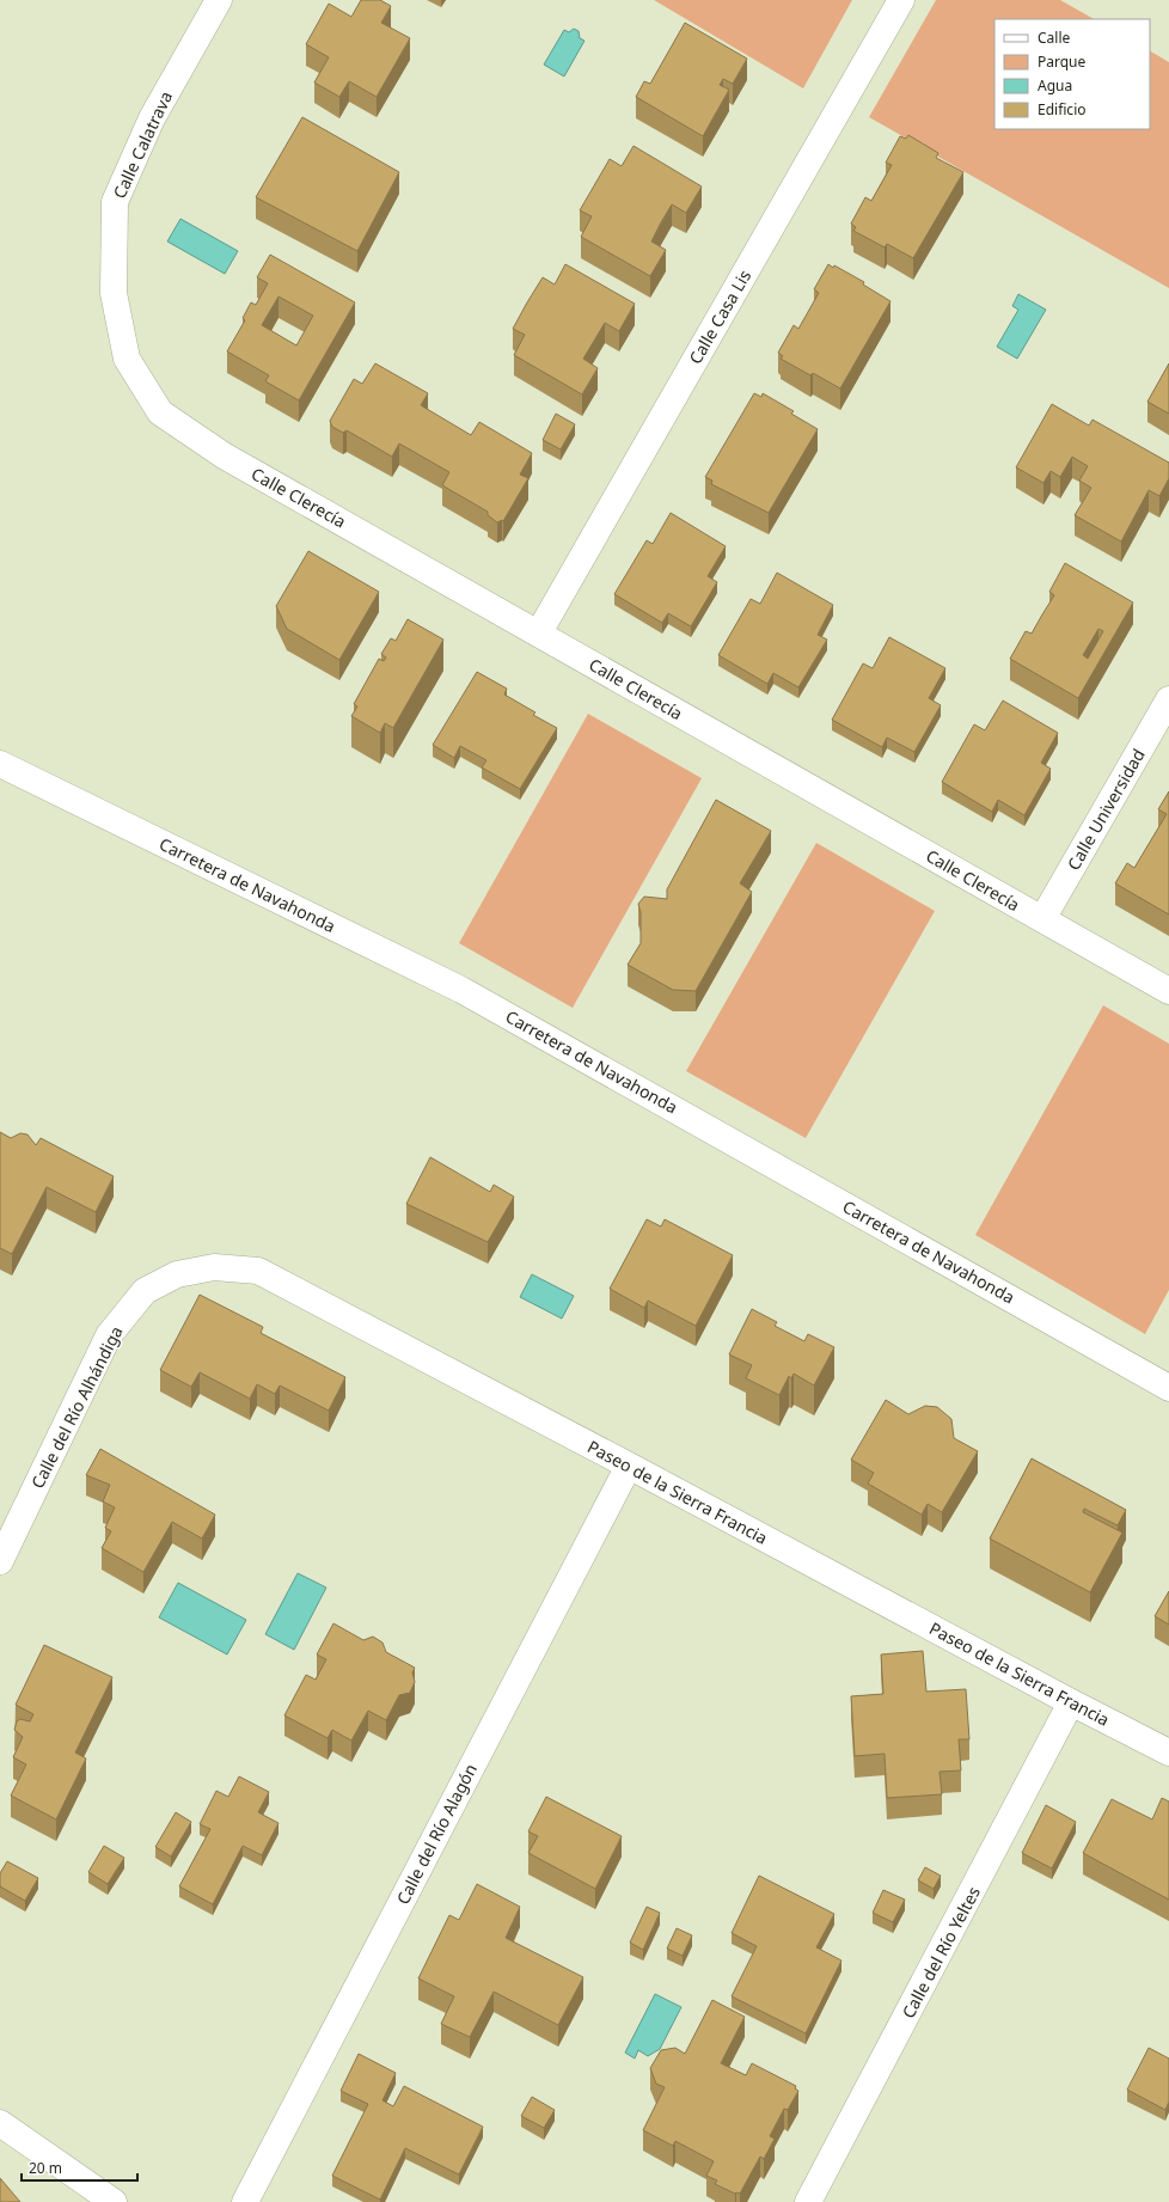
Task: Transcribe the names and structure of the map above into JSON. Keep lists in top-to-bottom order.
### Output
{
  "streets": {
    "street": [
      "Calle Calatrava",
      "Calle Casa Lis",
      "Calle Clerecía",
      "Calle Universidad",
      "Carretera de Navahonda",
      "Calle del Río Alhándiga",
      "Paseo de la Sierra Francia",
      "Calle del Río Alagón",
      "Calle del Río Yeltes"
    ]
  },
  "crossings": [
    ["Calle Calatrava", "Calle Clerecía"],
    ["Calle Casa Lis", "Calle Clerecía"],
    ["Calle Clerecía", "Calle Universidad"],
    ["Calle del Río Alhándiga", "Paseo de la Sierra Francia"],
    ["Paseo de la Sierra Francia", "Calle del Río Alagón"],
    ["Paseo de la Sierra Francia", "Calle del Río Yeltes"]
  ],
  "legend": [
    "Calle",
    "Parque",
    "Agua",
    "Edificio"
  ],
  "scale_bar": "20 m"
}
